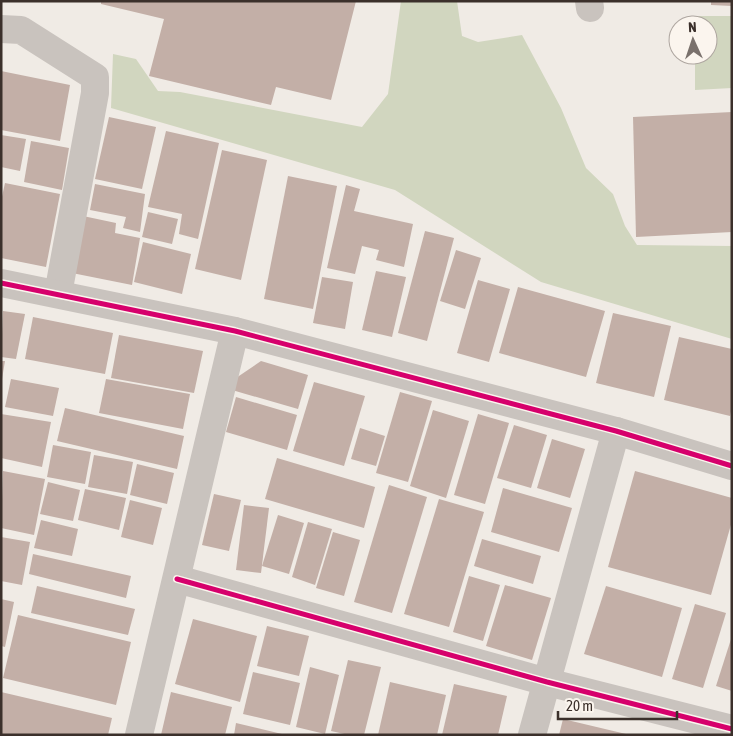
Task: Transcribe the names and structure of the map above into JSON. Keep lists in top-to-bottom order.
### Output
{
  "scale_bar": "20 m",
  "north": "top"
}
